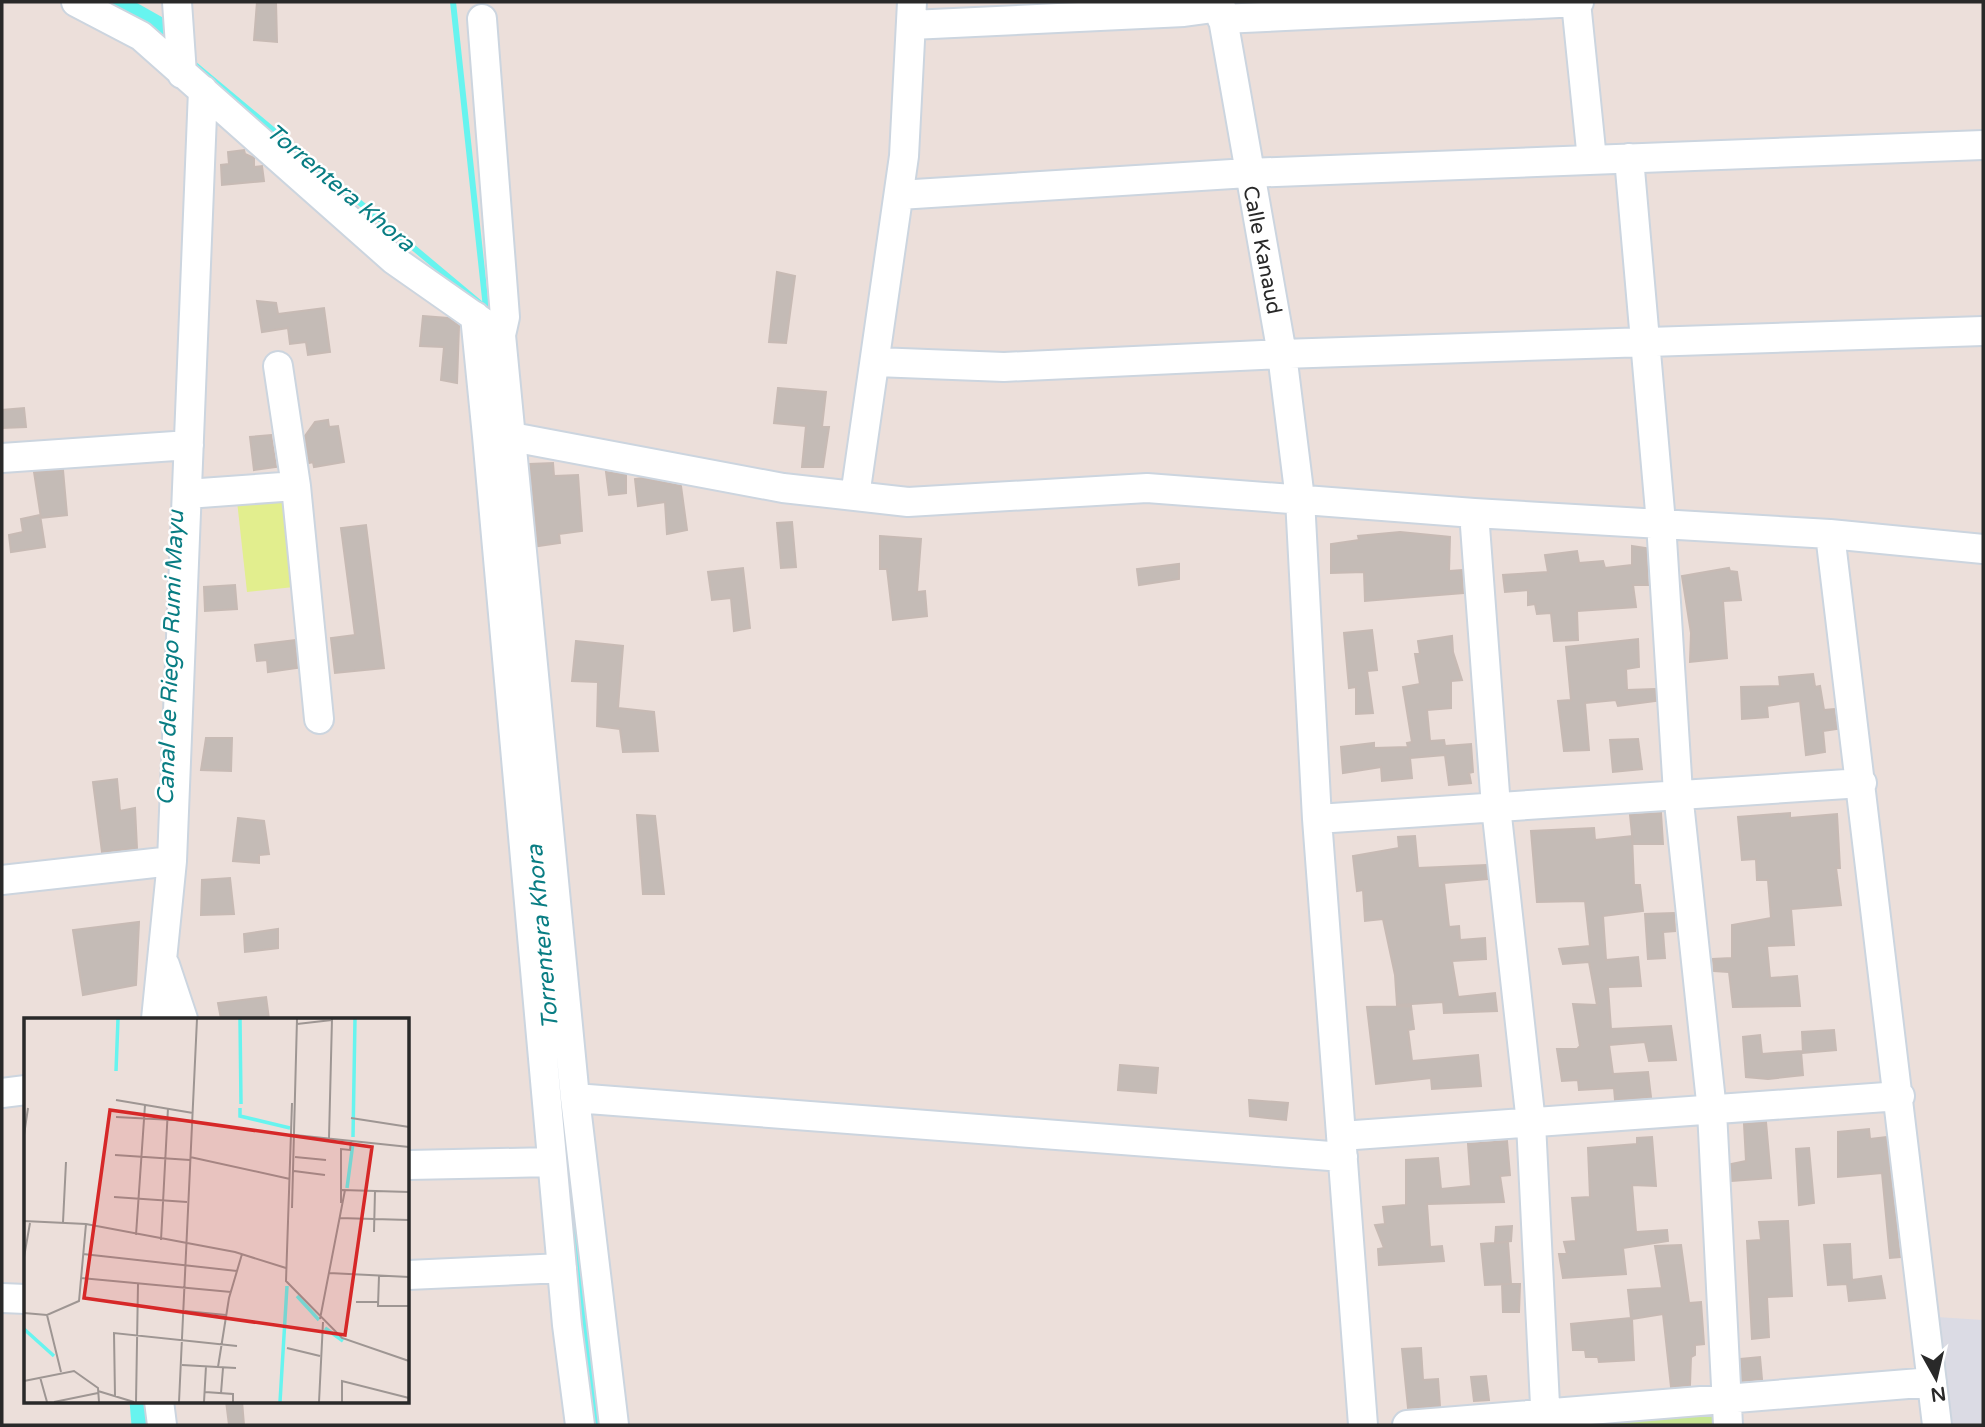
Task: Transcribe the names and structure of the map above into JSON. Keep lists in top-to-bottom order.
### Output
{
  "streets": {
    "street": ["Calle Kanaud"]
  },
  "water": ["Torrentera Khora", "Canal de Riego Rumi Mayu"],
  "north": "bottom"
}
